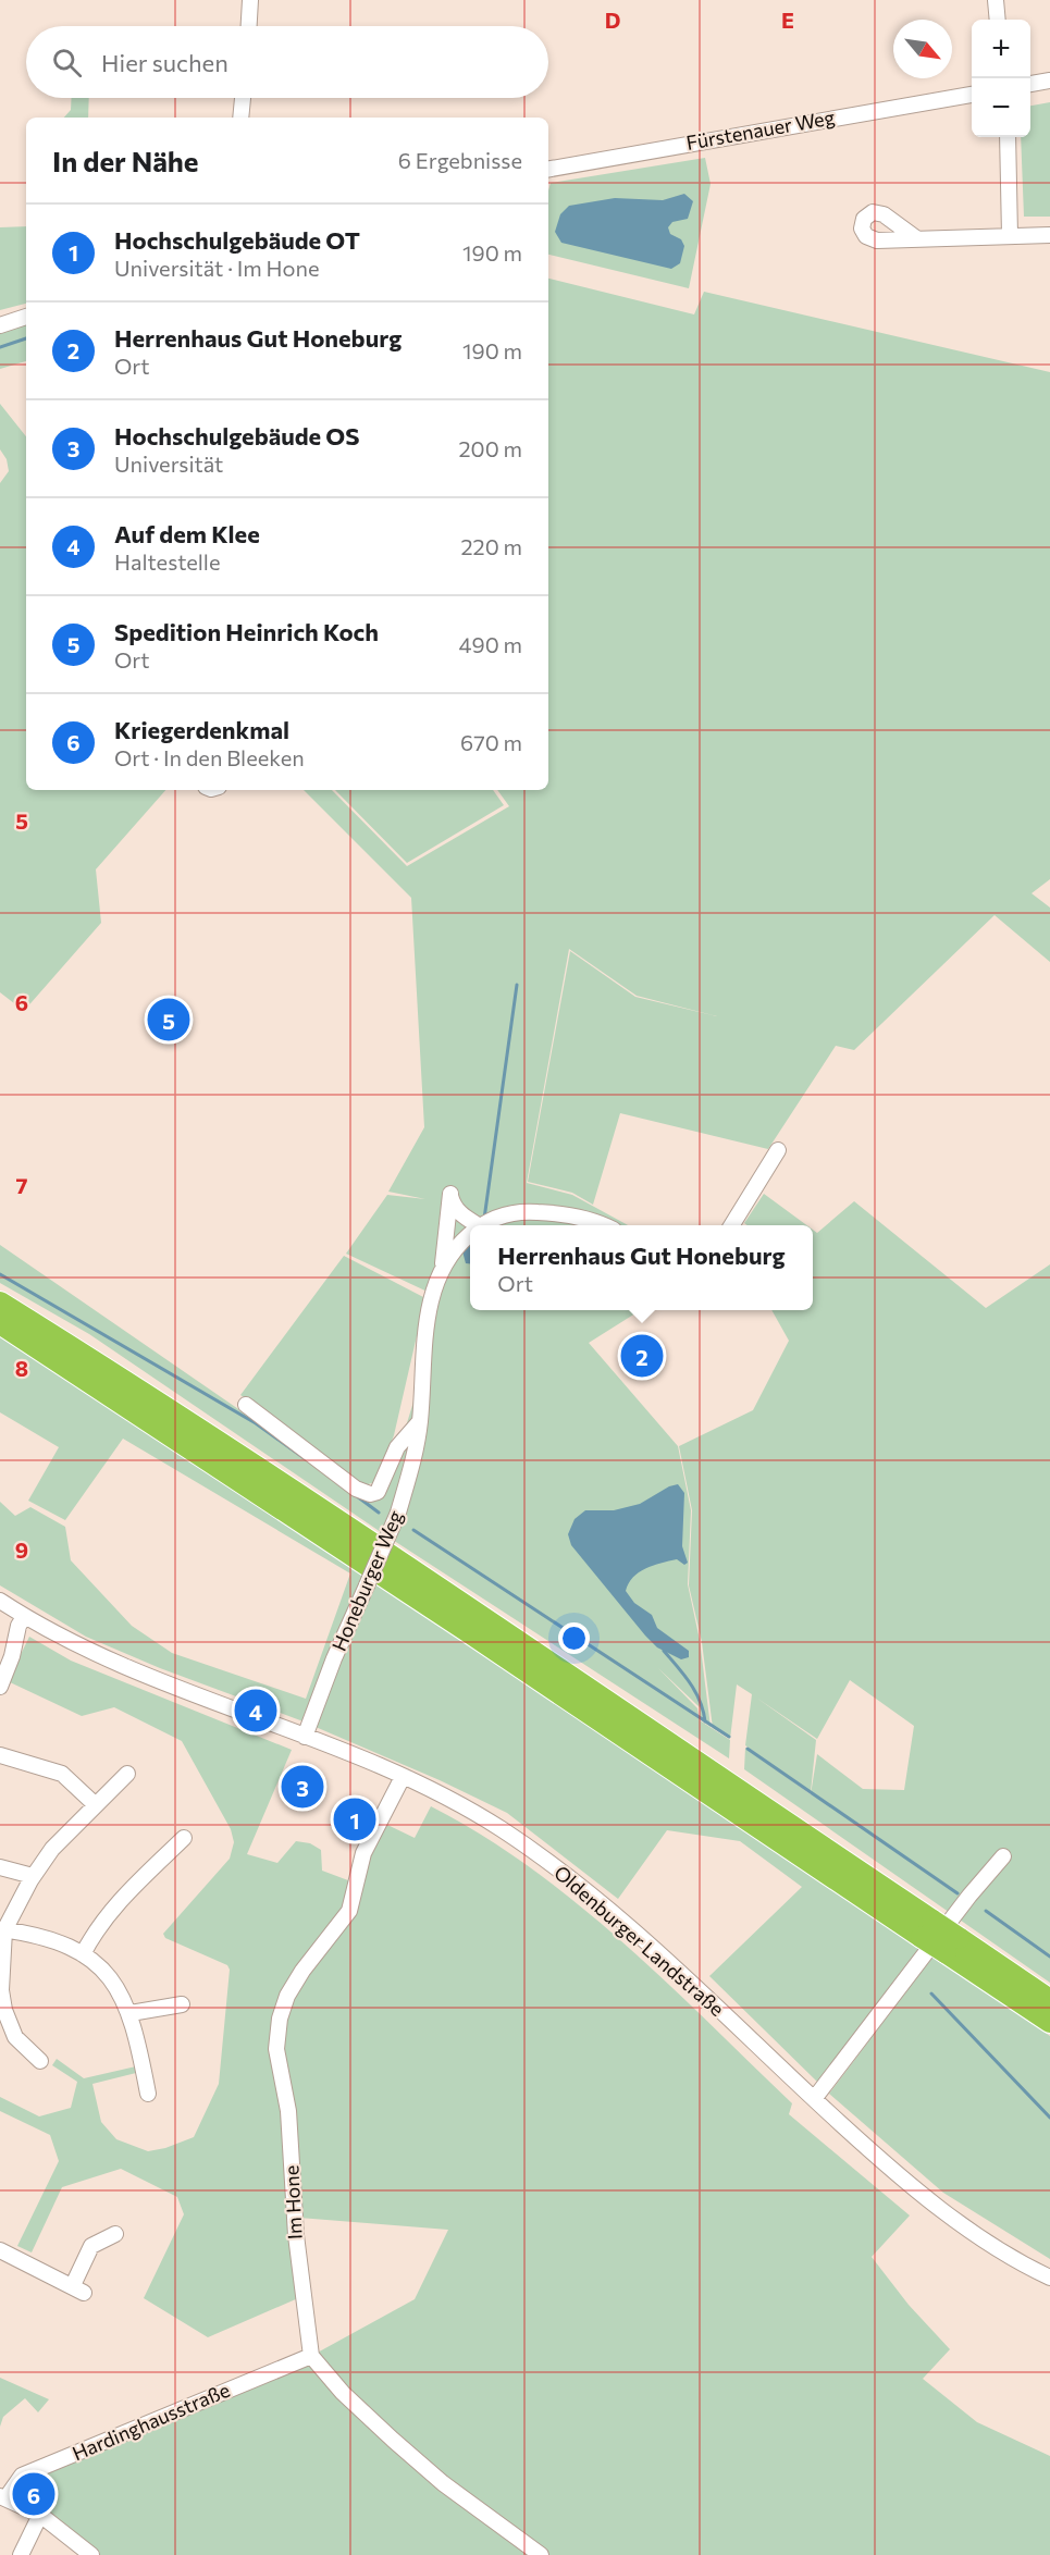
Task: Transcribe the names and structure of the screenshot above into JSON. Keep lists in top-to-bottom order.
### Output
{
  "streets": {
    "street": [
      "Fürstenauer Weg",
      "Honeburger Weg",
      "Oldenburger Landstraße",
      "Im Hone",
      "Hardinghausstraße"
    ]
  },
  "crossings": [
    ["Honeburger Weg", "Oldenburger Landstraße"],
    ["Oldenburger Landstraße", "Im Hone"],
    ["Im Hone", "Hardinghausstraße"]
  ],
  "north": "bottom right",
  "page": {
    "map_buttons": ["+", "−"],
    "search": "Hier suchen",
    "heading": ["In der Nähe", "6 Ergebnisse"],
    "list": [
      {
        "mark": "1",
        "name": "Hochschulgebäude OT",
        "note": "Universität · Im Hone",
        "value": "190 m"
      },
      {
        "mark": "2",
        "name": "Herrenhaus Gut Honeburg",
        "note": "Ort",
        "value": "190 m"
      },
      {
        "mark": "3",
        "name": "Hochschulgebäude OS",
        "note": "Universität",
        "value": "200 m"
      },
      {
        "mark": "4",
        "name": "Auf dem Klee",
        "note": "Haltestelle",
        "value": "220 m"
      },
      {
        "mark": "5",
        "name": "Spedition Heinrich Koch",
        "note": "Ort",
        "value": "490 m"
      },
      {
        "mark": "6",
        "name": "Kriegerdenkmal",
        "note": "Ort · In den Bleeken",
        "value": "670 m"
      }
    ],
    "pins": [
      "5",
      "2",
      "4",
      "3",
      "1",
      "6"
    ],
    "popup": ["Herrenhaus Gut Honeburg", "Ort"]
  },
  "grid": {
    "columns": ["D", "E"],
    "rows": [
      "5",
      "6",
      "7",
      "8",
      "9"
    ]
  }
}
